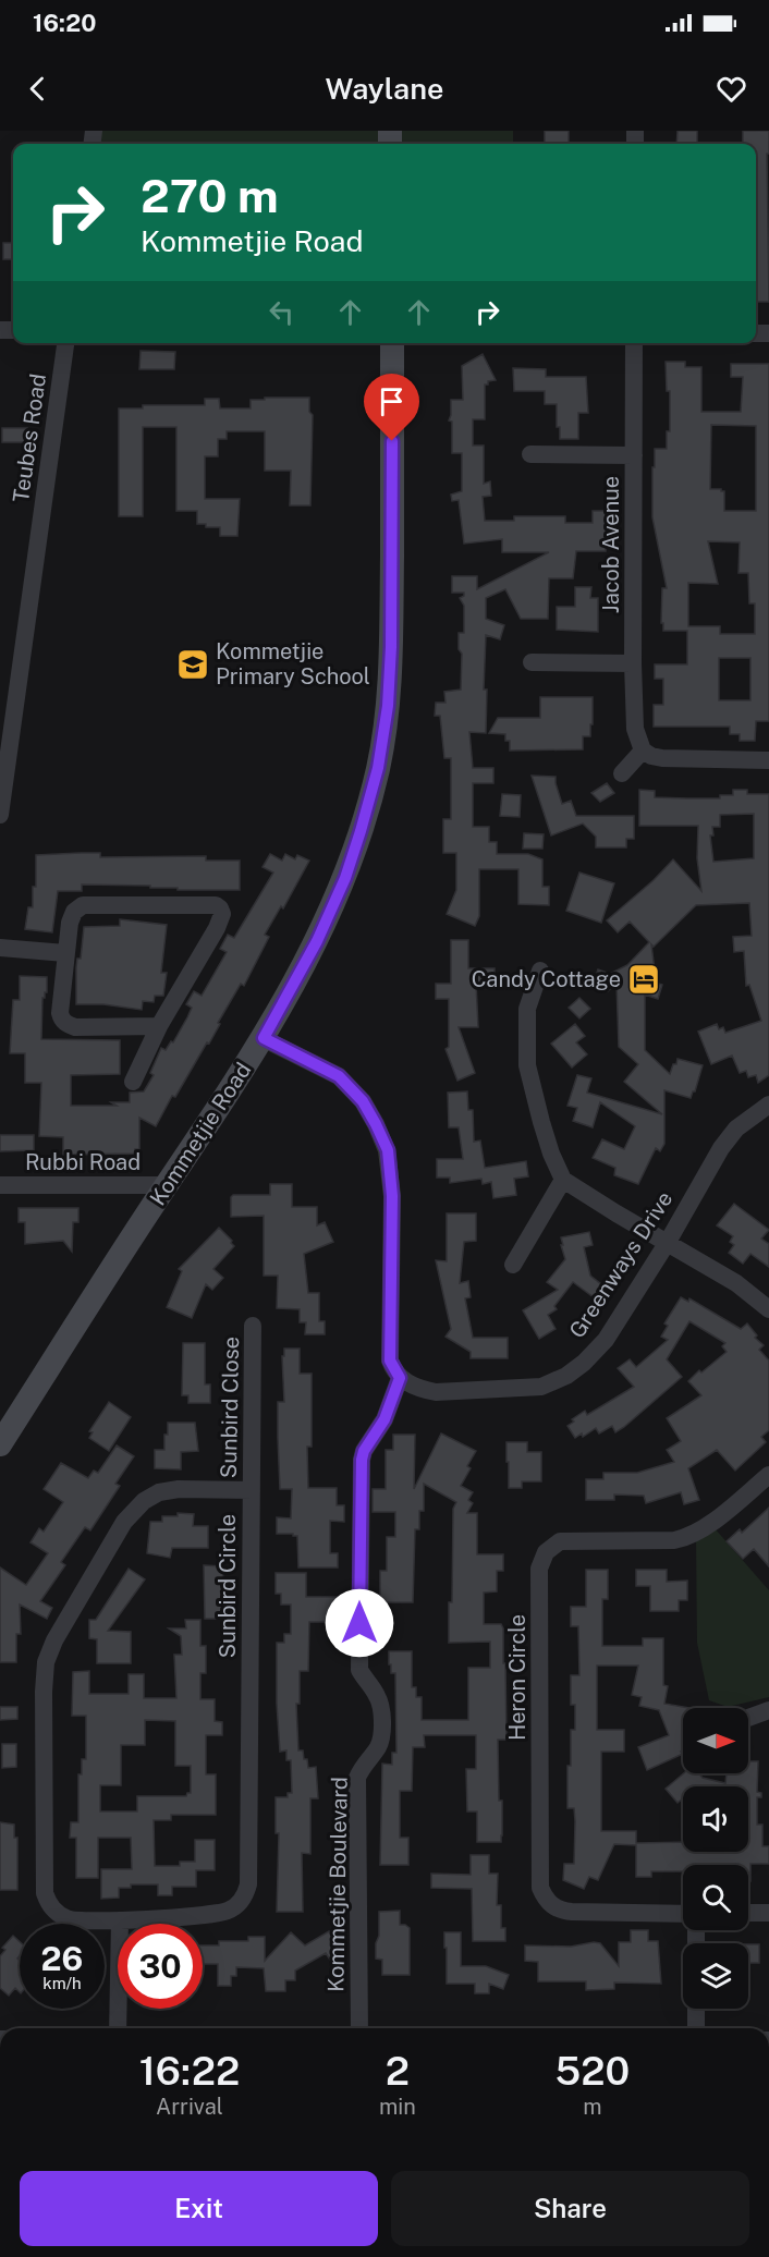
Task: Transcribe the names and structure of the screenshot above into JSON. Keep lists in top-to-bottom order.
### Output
{
  "streets": {
    "main road": ["Kommetjie Road"],
    "street": [
      "Teubes Road",
      "Jacob Avenue",
      "Rubbi Road",
      "Greenways Drive",
      "Sunbird Close",
      "Sunbird Circle",
      "Heron Circle",
      "Kommetjie Boulevard"
    ]
  },
  "crossings": [
    ["Kommetjie Road", "Rubbi Road"],
    ["Greenways Drive", "Kommetjie Boulevard"],
    ["Sunbird Close", "Sunbird Circle"]
  ],
  "places": {
    "school or university": ["Kommetjie Primary School"],
    "hotel": ["Candy Cottage"]
  },
  "north": "right",
  "page": {
    "status": "16:20",
    "header": "Waylane",
    "turn": ["270 m", "Kommetjie Road"],
    "speed": "26 km/h",
    "limit": "30",
    "eta": [
      "16:22",
      "Arrival",
      "2",
      "min",
      "520",
      "m"
    ],
    "buttons": ["Exit", "Share"]
  }
}
